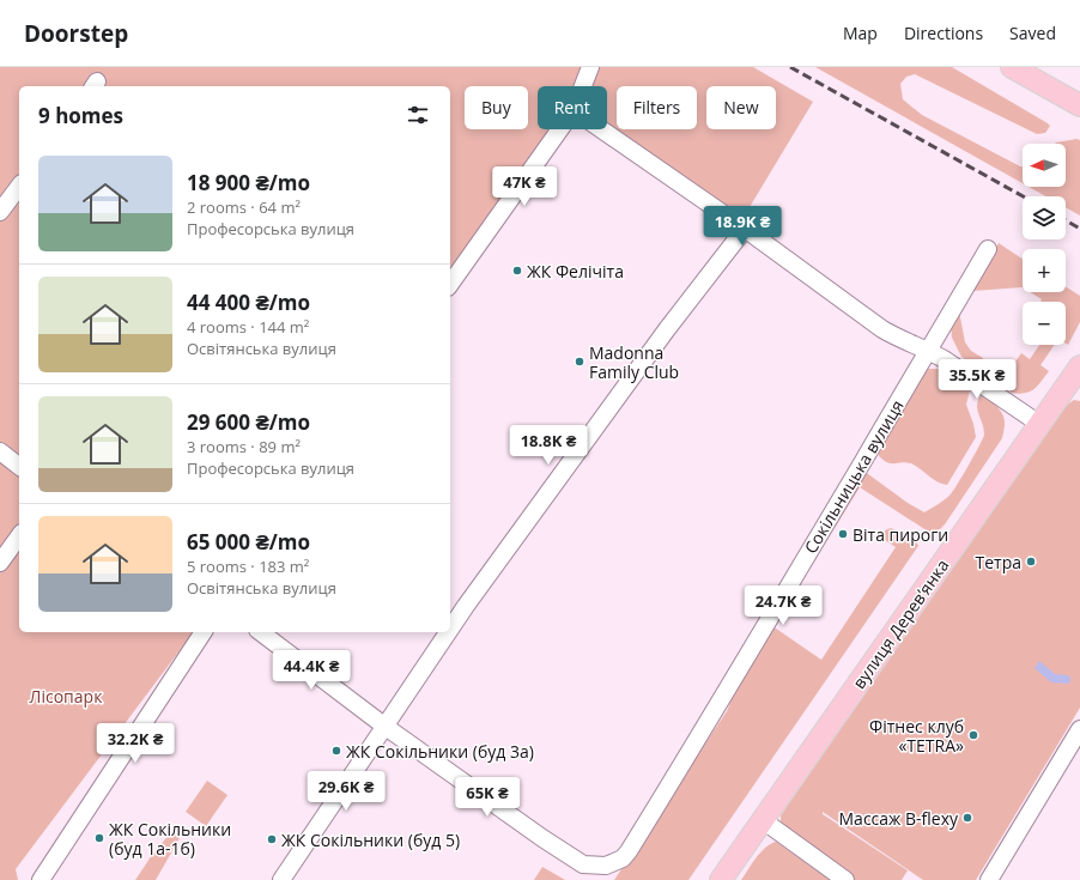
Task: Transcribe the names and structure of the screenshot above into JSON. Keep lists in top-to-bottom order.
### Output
{
  "streets": {
    "main road": ["вулиця Дерев’янка"],
    "street": ["Сокільницька вулиця"]
  },
  "parks": ["Лісопарк"],
  "places": [
    "ЖК Фелічіта",
    "Madonna Family Club",
    "Віта пироги",
    "Тетра",
    "Фітнес клуб «TETRA»",
    "ЖК Сокільники (буд 3а)",
    "Массаж B-flexy",
    "ЖК Сокільники (буд 1а-1б)",
    "ЖК Сокільники (буд 5)"
  ],
  "north": "left",
  "page": {
    "header": "Doorstep",
    "nav": ["Map", "Directions", "Saved"],
    "chip": [
      "Buy",
      "Rent",
      "Filters",
      "New"
    ],
    "heading": "9 homes",
    "map_buttons": ["+", "−"],
    "list": [
      {
        "name": "18 900 ₴/mo",
        "note": "2 rooms · 64 m² · Професорська вулиця"
      },
      {
        "name": "44 400 ₴/mo",
        "note": "4 rooms · 144 m² · Освітянська вулиця"
      },
      {
        "name": "29 600 ₴/mo",
        "note": "3 rooms · 89 m² · Професорська вулиця"
      },
      {
        "name": "65 000 ₴/mo",
        "note": "5 rooms · 183 m² · Освітянська вулиця"
      }
    ],
    "price": [
      "47K ₴",
      "18.9K ₴",
      "35.5K ₴",
      "18.8K ₴",
      "24.7K ₴",
      "44.4K ₴",
      "32.2K ₴",
      "29.6K ₴",
      "65K ₴"
    ]
  }
}
